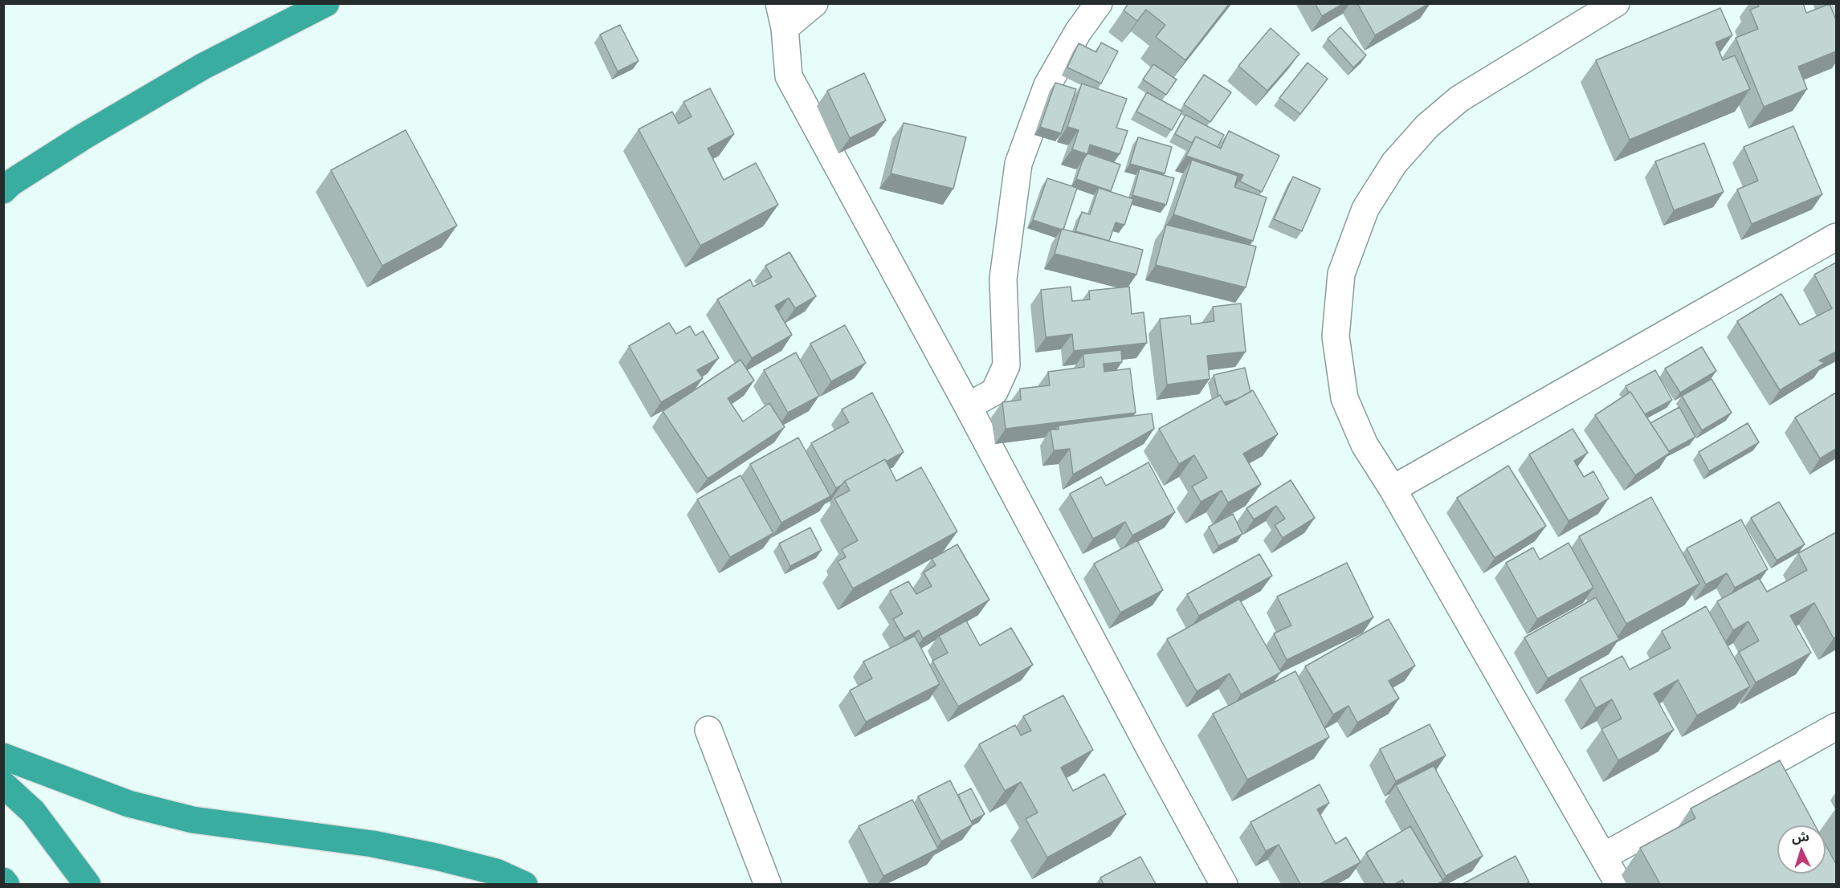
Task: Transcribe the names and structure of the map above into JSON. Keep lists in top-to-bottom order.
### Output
{
  "north": "top"
}
